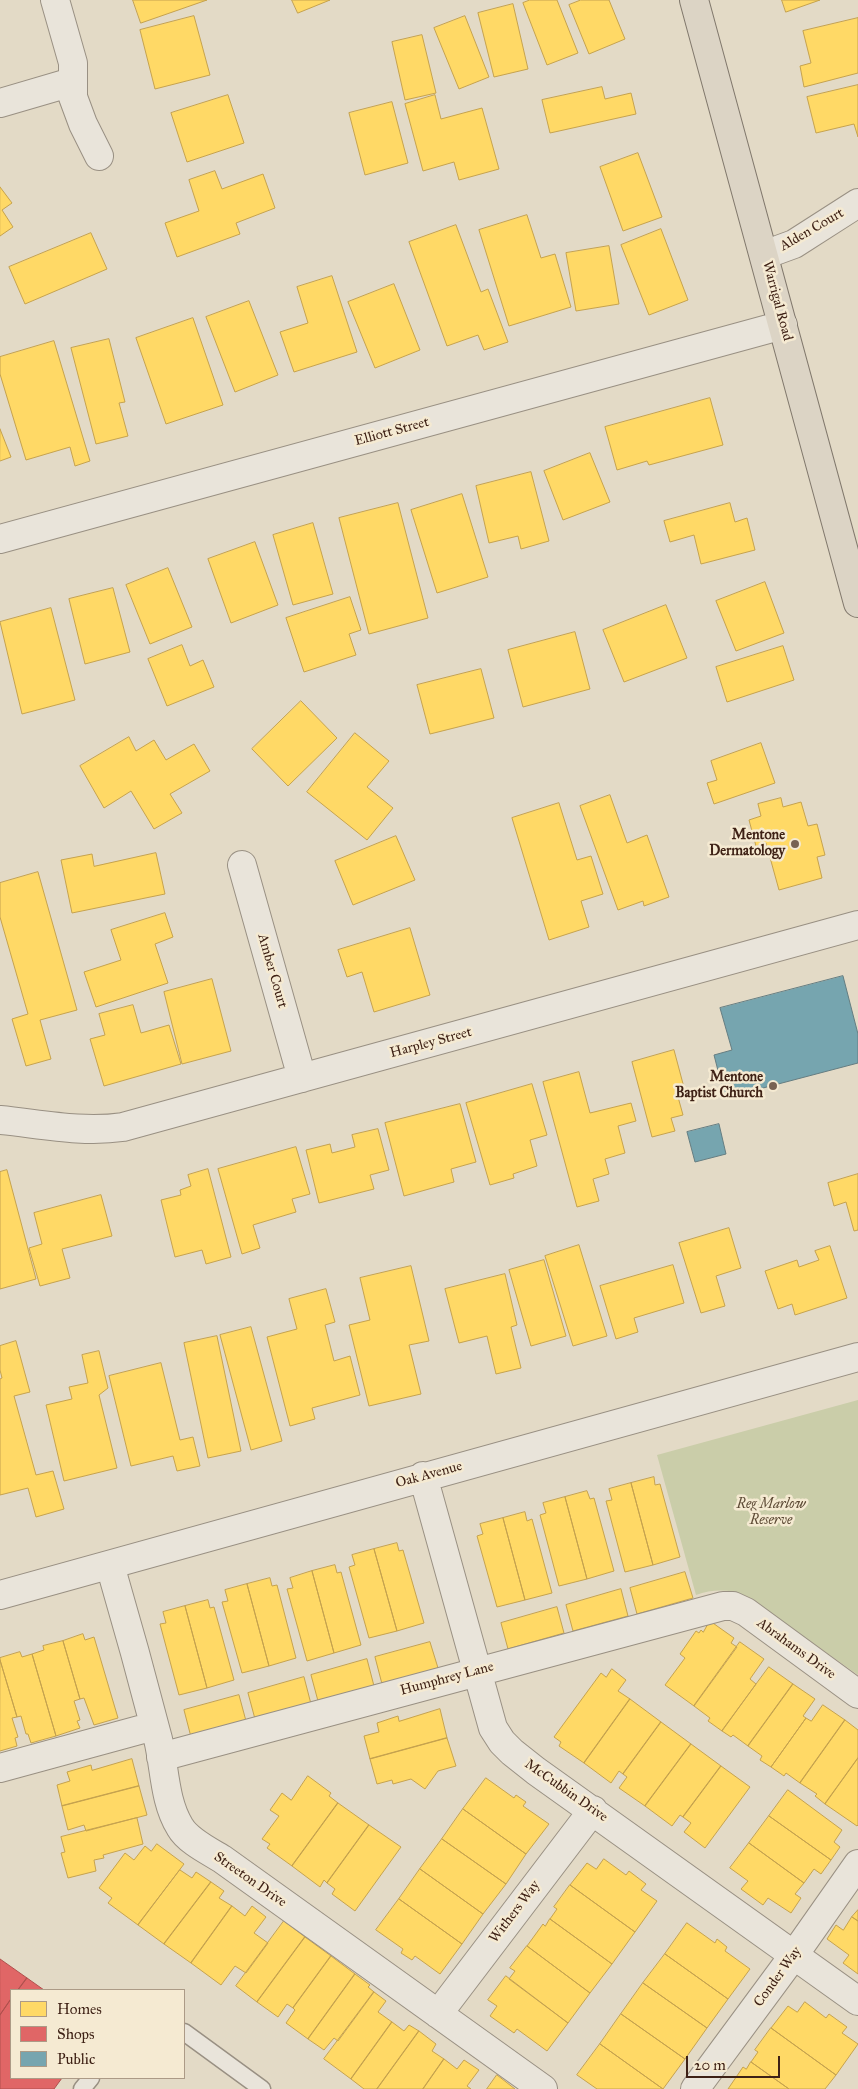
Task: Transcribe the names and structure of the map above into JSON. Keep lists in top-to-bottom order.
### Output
{
  "streets": {
    "highway": ["Warrigal Road"],
    "street": [
      "Alden Court",
      "Elliott Street",
      "Amber Court",
      "Harpley Street",
      "Oak Avenue",
      "Abrahams Drive",
      "Humphrey Lane",
      "McCubbin Drive",
      "Streeton Drive",
      "Withers Way",
      "Conder Way"
    ]
  },
  "crossings": [
    ["Alden Court", "Warrigal Road"],
    ["Warrigal Road", "Elliott Street"],
    ["Amber Court", "Harpley Street"],
    ["Oak Avenue", "McCubbin Drive"],
    ["Oak Avenue", "Streeton Drive"],
    ["Abrahams Drive", "Humphrey Lane"],
    ["Humphrey Lane", "McCubbin Drive"],
    ["Humphrey Lane", "Streeton Drive"],
    ["McCubbin Drive", "Withers Way"],
    ["McCubbin Drive", "Conder Way"],
    ["Streeton Drive", "Withers Way"]
  ],
  "parks": ["Reg Marlow Reserve"],
  "places": ["Mentone Dermatology", "Mentone Baptist Church"],
  "legend": ["Homes", "Shops", "Public"],
  "scale_bar": "20 m"
}
